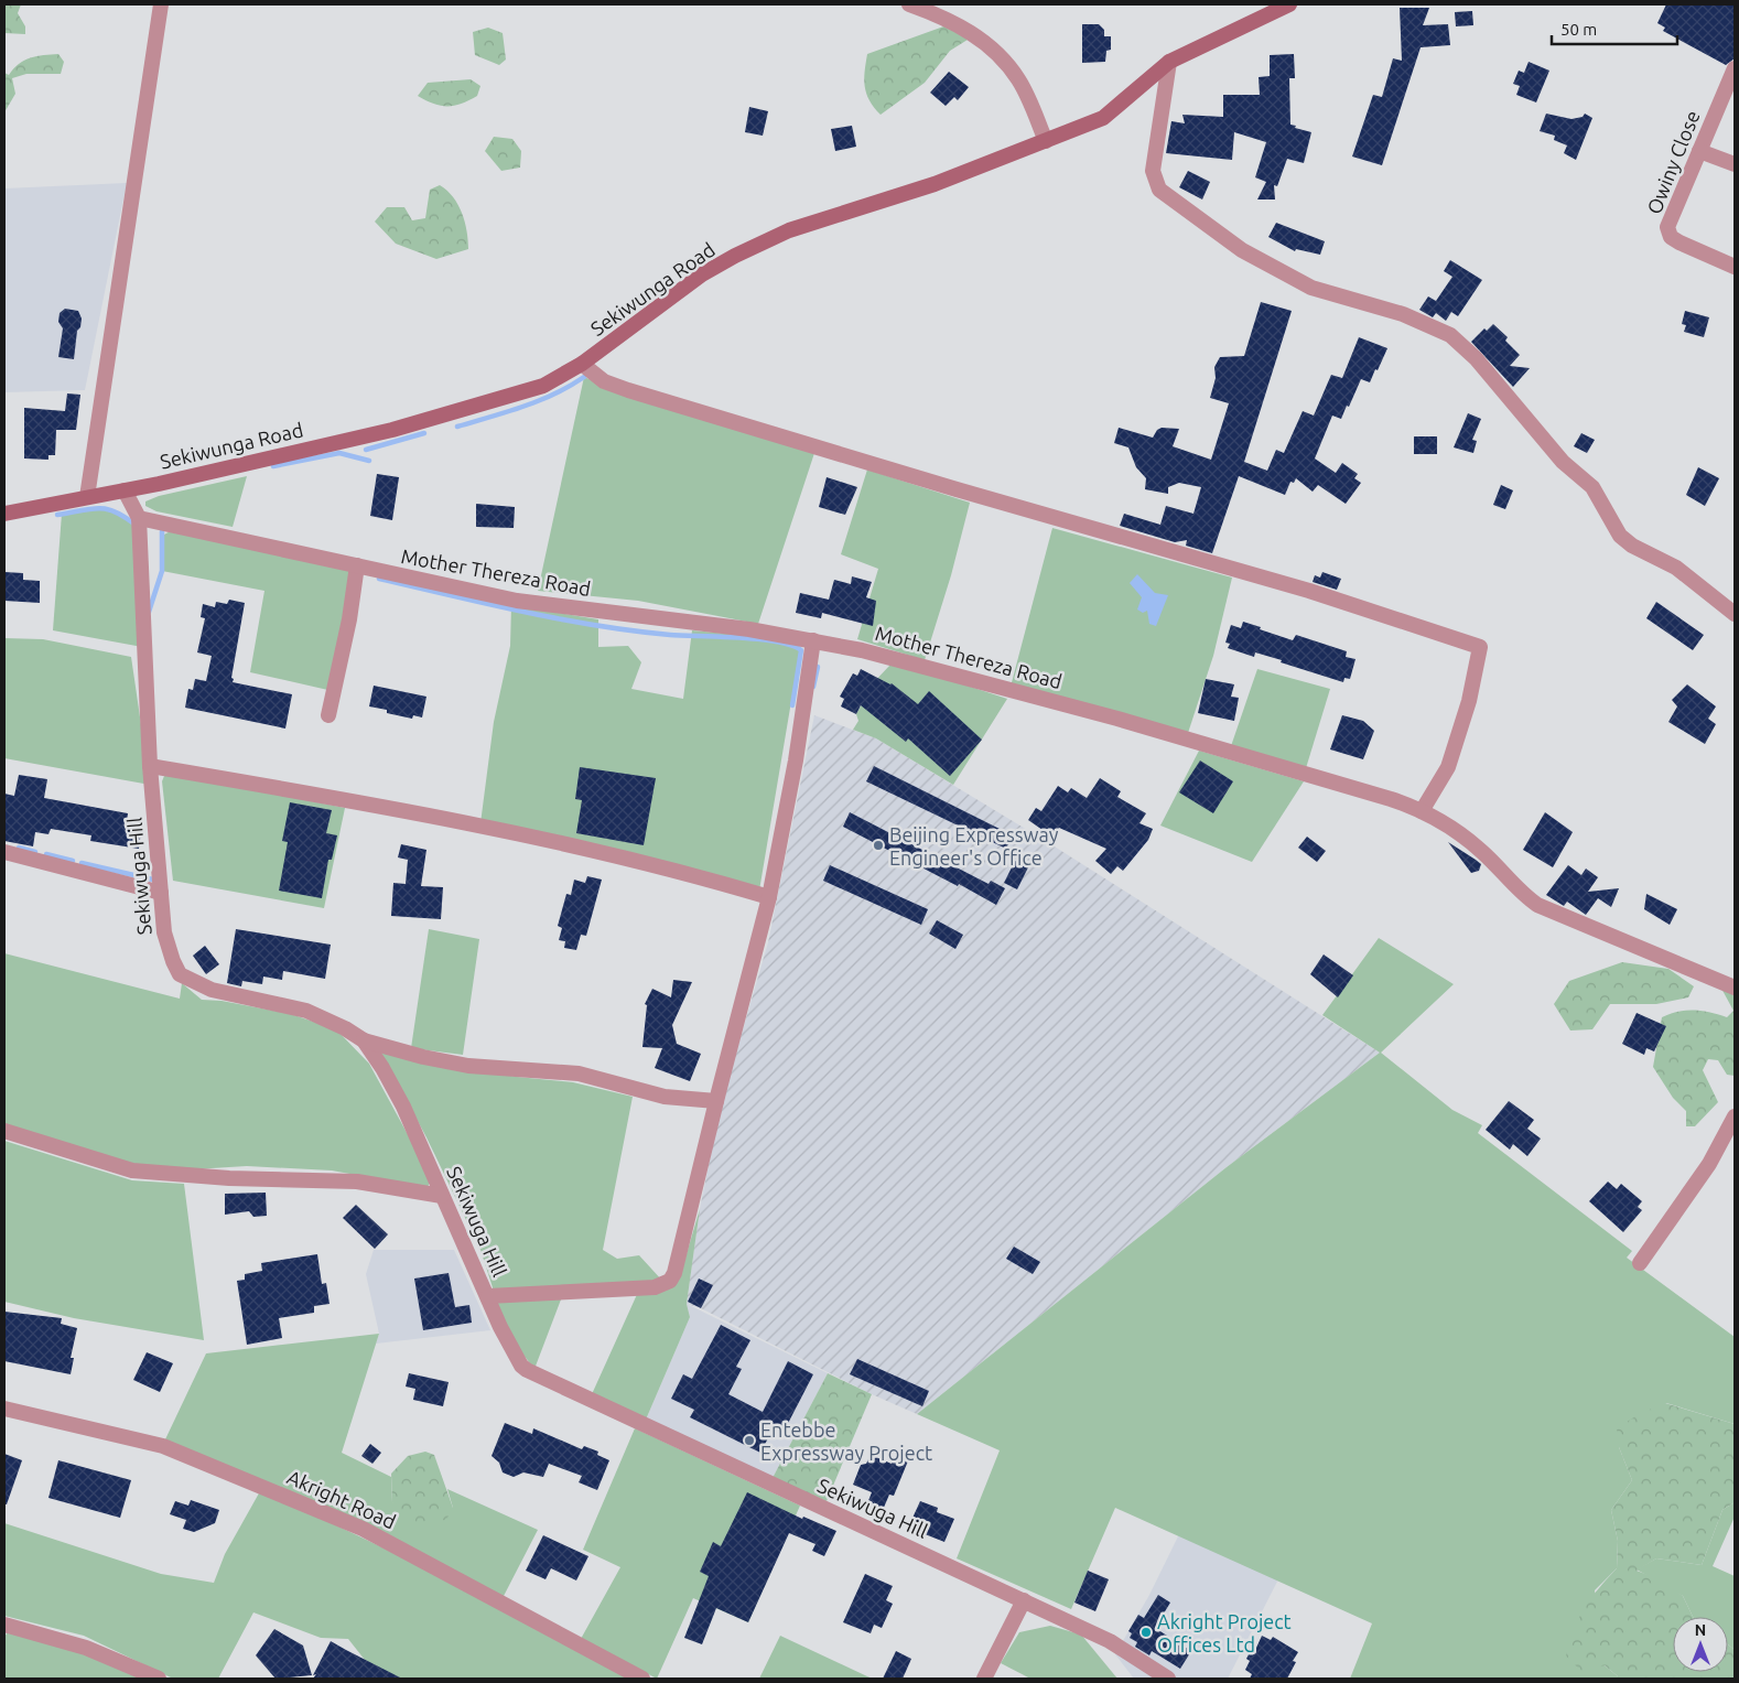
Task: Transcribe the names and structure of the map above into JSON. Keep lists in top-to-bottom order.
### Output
{
  "streets": {
    "main road": ["Sekiwunga Road"],
    "street": [
      "Owiny Close",
      "Mother Thereza Road",
      "Sekiwuga Hill",
      "Akright Road"
    ]
  },
  "crossings": [
    ["Mother Thereza Road", "Sekiwuga Hill"]
  ],
  "places": ["Beijing Expressway Engineer's Office", "Entebbe Expressway Project", "Akright Project Offices Ltd"],
  "scale_bar": "50 m",
  "north": "top"
}
